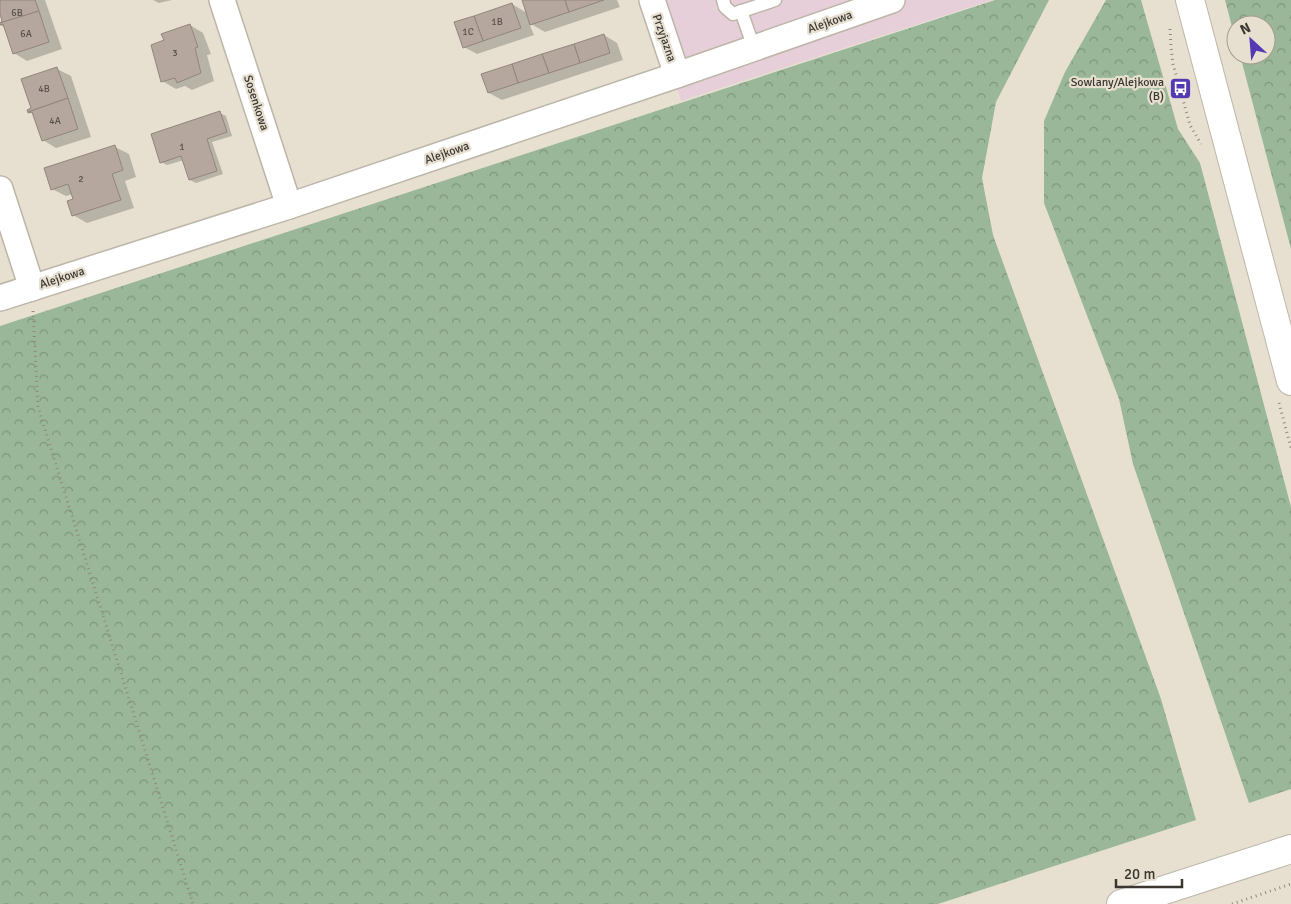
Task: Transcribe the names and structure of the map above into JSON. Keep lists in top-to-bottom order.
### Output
{
  "streets": {
    "street": ["Alejkowa", "Przyjazna", "Sosenkowa"]
  },
  "crossings": [
    ["Alejkowa", "Przyjazna"],
    ["Alejkowa", "Sosenkowa"]
  ],
  "places": {
    "bus stop": ["Sowlany/Alejkowa (B)"]
  },
  "house_numbers": [
    "6B",
    "1B",
    "1C",
    "6A",
    "3",
    "4B",
    "4A",
    "1",
    "2"
  ],
  "scale_bar": "20 m",
  "north": "top left"
}
